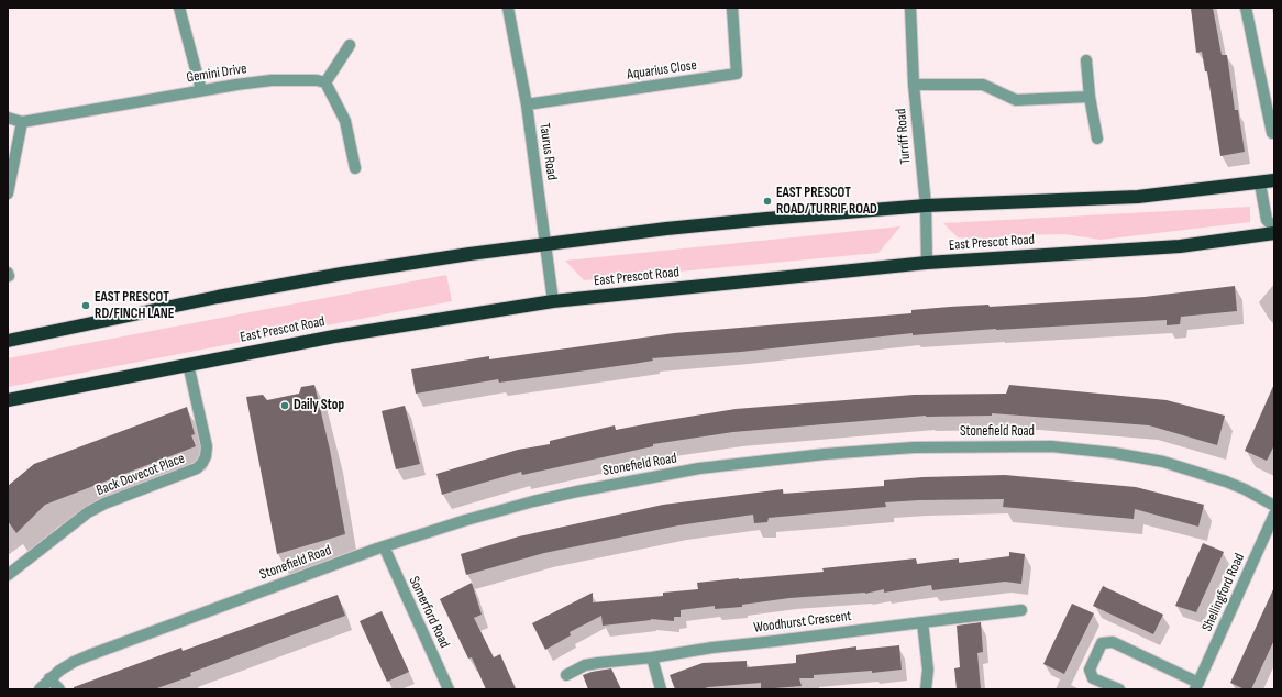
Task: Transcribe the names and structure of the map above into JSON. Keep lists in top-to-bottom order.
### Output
{
  "streets": {
    "highway": ["East Prescot Road"],
    "street": [
      "Aquarius Close",
      "Gemini Drive",
      "Turriff Road",
      "Taurus Road",
      "Stonefield Road",
      "Back Dovecot Place",
      "Shellingford Road",
      "Somerford Road",
      "Woodhurst Crescent"
    ]
  },
  "crossings": [
    ["Aquarius Close", "Taurus Road"],
    ["Turriff Road", "East Prescot Road"],
    ["Taurus Road", "East Prescot Road"],
    ["East Prescot Road", "Back Dovecot Place"],
    ["Stonefield Road", "Somerford Road"]
  ],
  "places": ["EAST PRESCOT ROAD/TURRIF ROAD", "EAST PRESCOT RD/FINCH LANE", "Daily Stop"]
}
